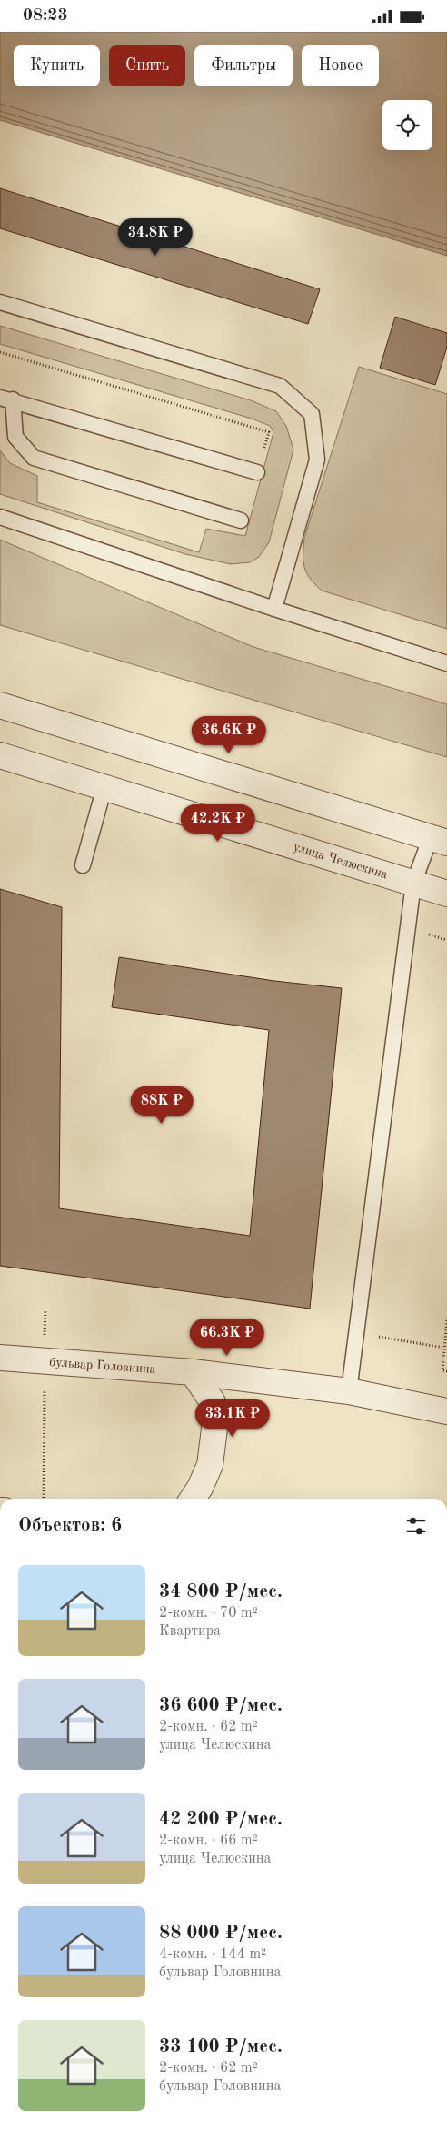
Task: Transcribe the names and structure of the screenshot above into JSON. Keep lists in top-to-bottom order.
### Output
{
  "streets": {
    "street": ["улица Челюскина", "бульвар Головнина"]
  },
  "page": {
    "status": "08:23",
    "chip": [
      "Купить",
      "Снять",
      "Фильтры",
      "Новое"
    ],
    "price": [
      "34.8K ₽",
      "36.6K ₽",
      "42.2K ₽",
      "88K ₽",
      "66.3K ₽",
      "33.1K ₽"
    ],
    "heading": "Объектов: 6",
    "list": [
      {
        "name": "34 800 ₽/мес.",
        "note": "2-комн. · 70 m² · Квартира"
      },
      {
        "name": "36 600 ₽/мес.",
        "note": "2-комн. · 62 m² · улица Челюскина"
      },
      {
        "name": "42 200 ₽/мес.",
        "note": "2-комн. · 66 m² · улица Челюскина"
      },
      {
        "name": "88 000 ₽/мес.",
        "note": "4-комн. · 144 m² · бульвар Головнина"
      },
      {
        "name": "33 100 ₽/мес.",
        "note": "2-комн. · 62 m² · бульвар Головнина"
      }
    ]
  }
}
